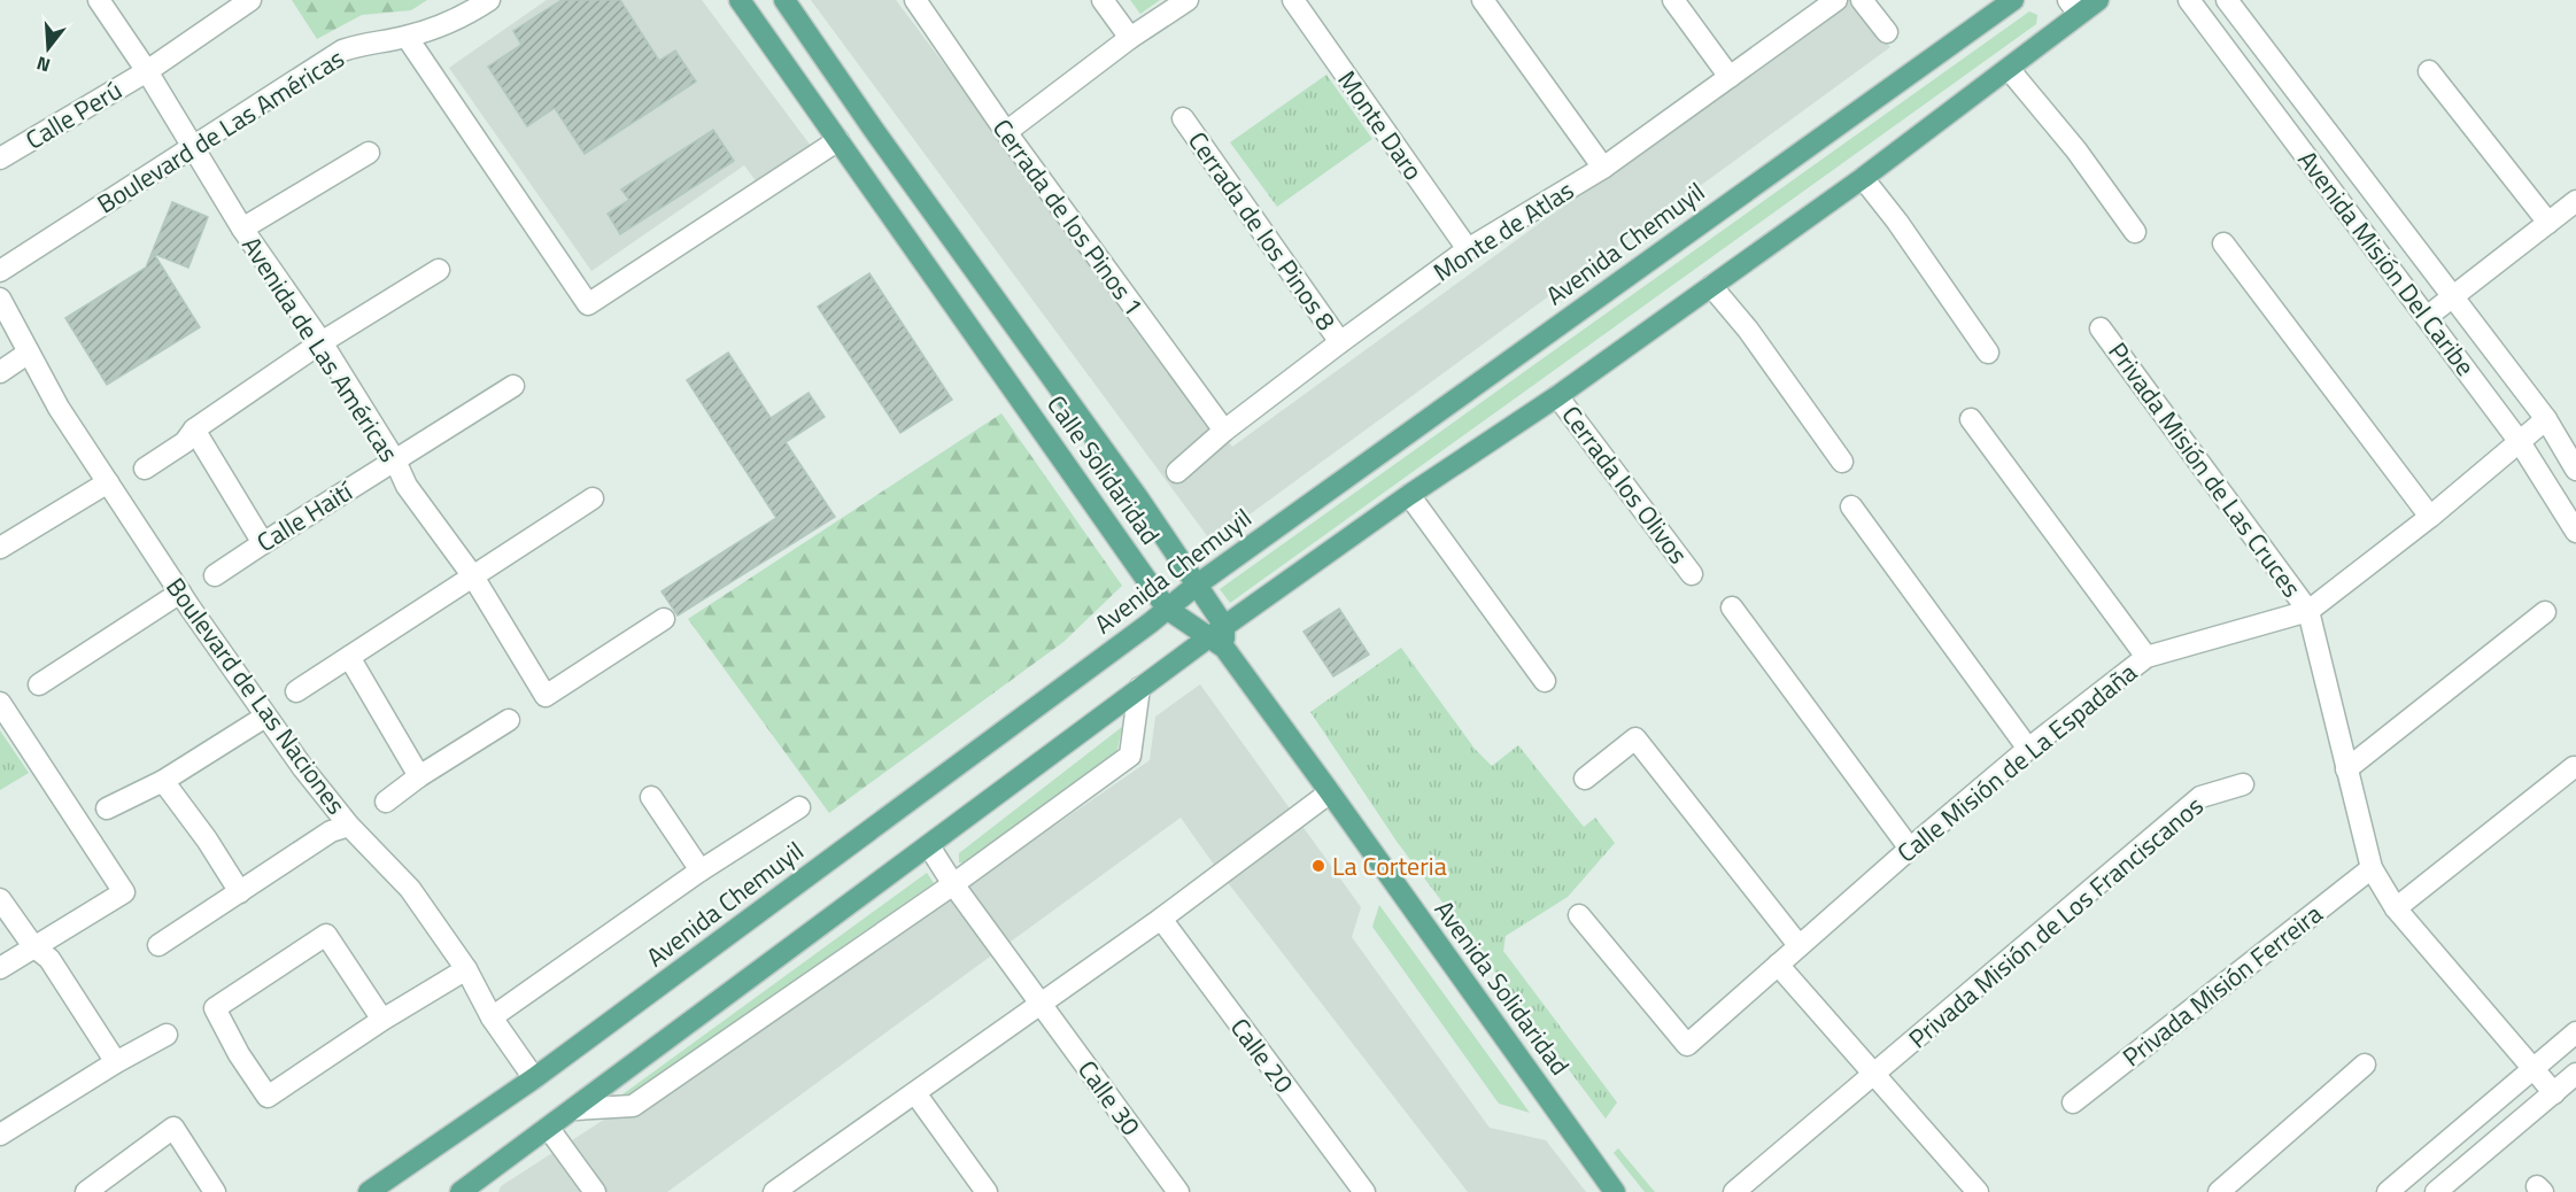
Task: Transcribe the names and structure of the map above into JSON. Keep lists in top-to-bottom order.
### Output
{
  "streets": {
    "main road": ["Avenida Chemuyil", "Calle Solidaridad", "Avenida Solidaridad"],
    "street": [
      "Calle Perú",
      "Monte Daro",
      "Boulevard de Las Américas",
      "Cerrada de los Pinos 1",
      "Cerrada de los Pinos 8",
      "Monte de Atlas",
      "Avenida Misión Del Caribe",
      "Avenida de Las Américas",
      "Privada Misión de Las Cruces",
      "Cerrada los Olivos",
      "Calle Haití",
      "Boulevard de Las Naciones",
      "Calle Misión de La Espadaña",
      "Privada Misión de Los Franciscanos",
      "Privada Misión Ferreira",
      "Calle 20",
      "Calle 30"
    ]
  },
  "crossings": [
    ["Calle Perú", "Avenida de Las Américas"],
    ["Monte Daro", "Monte de Atlas"],
    ["Boulevard de Las Américas", "Avenida de Las Américas"],
    ["Cerrada de los Pinos 1", "Monte de Atlas"],
    ["Cerrada de los Pinos 8", "Monte de Atlas"],
    ["Avenida Chemuyil", "Calle Solidaridad"],
    ["Avenida Chemuyil", "Boulevard de Las Naciones"],
    ["Avenida Misión Del Caribe", "Calle Misión de La Espadaña"],
    ["Avenida de Las Américas", "Calle Haití"],
    ["Calle Solidaridad", "Avenida Solidaridad"],
    ["Privada Misión de Las Cruces", "Calle Misión de La Espadaña"]
  ],
  "places": ["La Corteria"],
  "north": "bottom"
}
